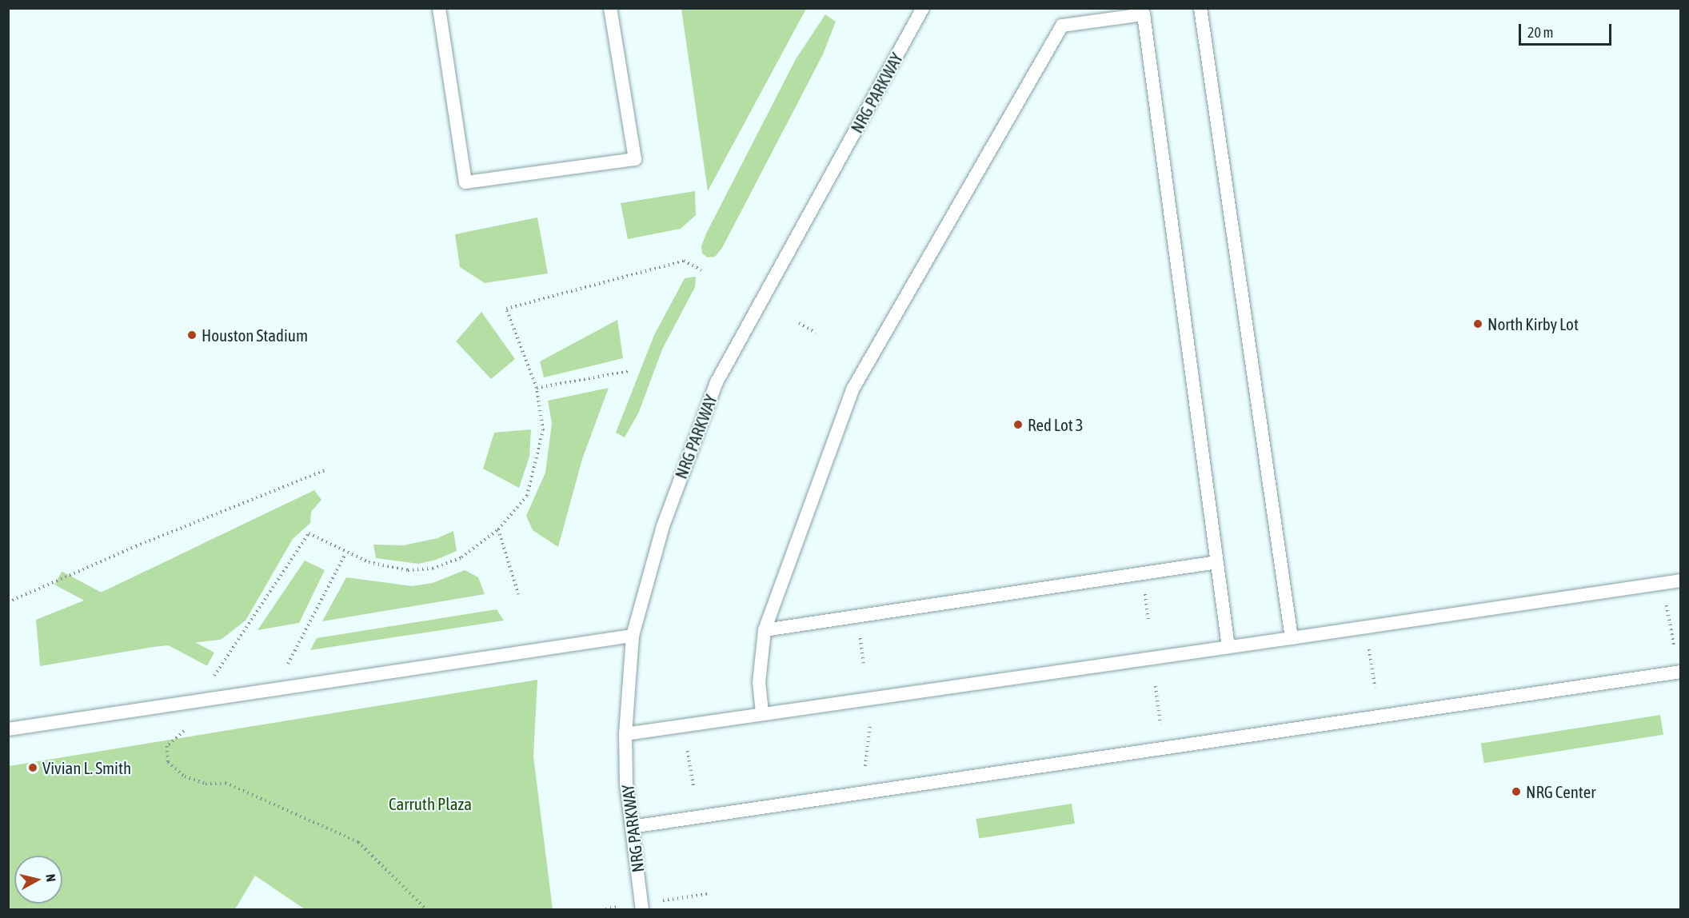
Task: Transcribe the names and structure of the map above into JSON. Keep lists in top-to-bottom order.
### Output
{
  "streets": {
    "lane": ["NRG PARKWAY"]
  },
  "parks": ["Carruth Plaza"],
  "places": [
    "North Kirby Lot",
    "Houston Stadium",
    "Red Lot 3",
    "Vivian L. Smith",
    "NRG Center"
  ],
  "scale_bar": "20 m",
  "north": "right"
}
